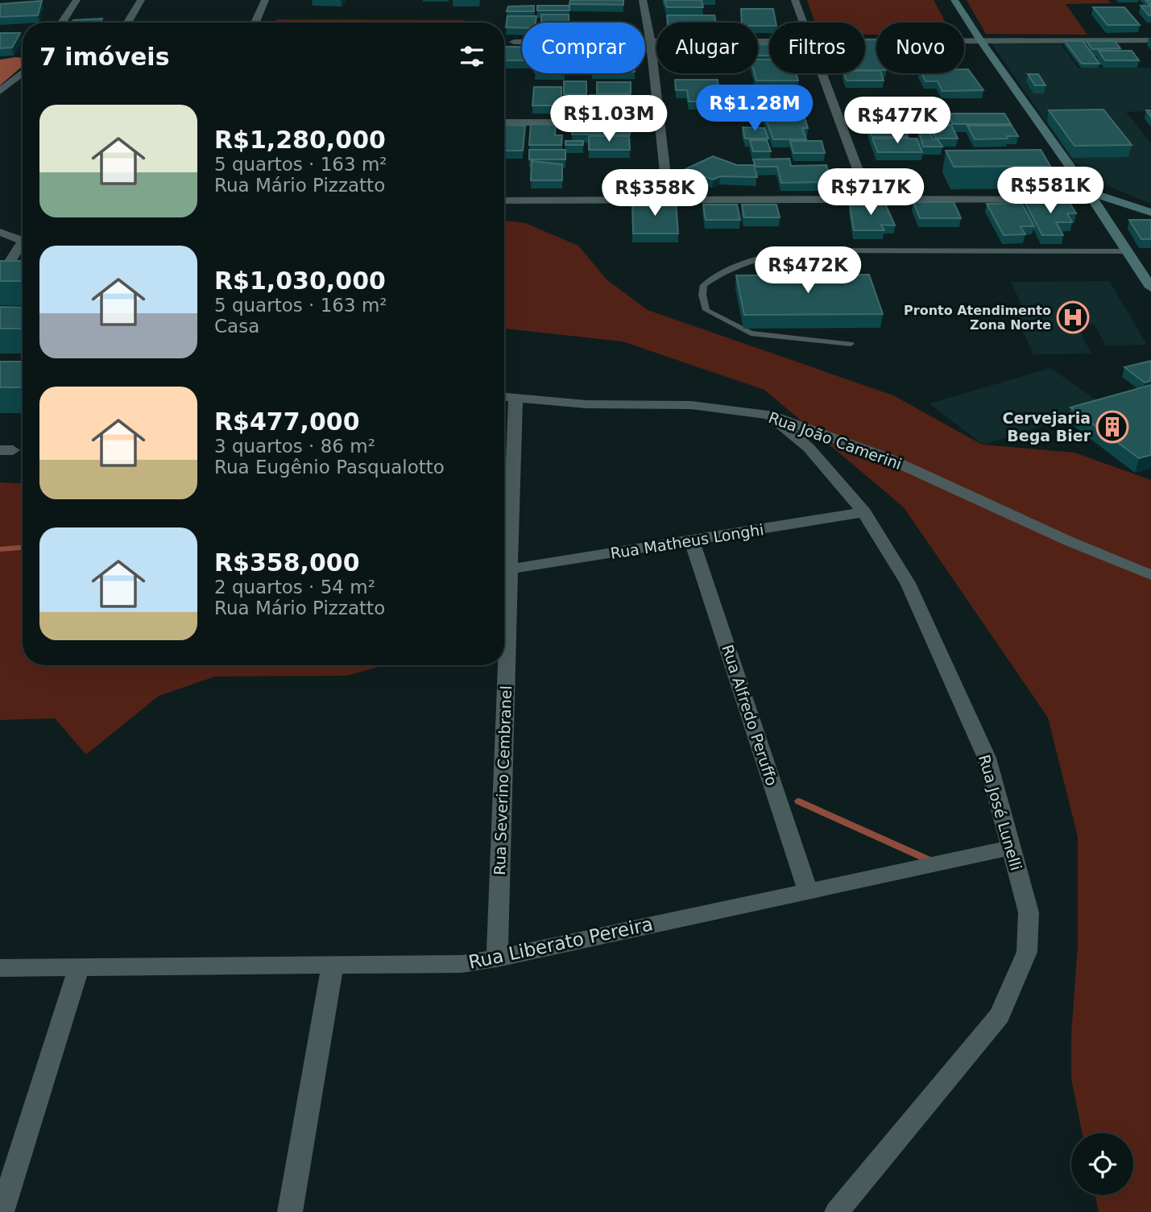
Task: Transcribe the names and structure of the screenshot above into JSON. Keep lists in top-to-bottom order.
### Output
{
  "streets": {
    "street": [
      "Rua João Camerini",
      "Rua Matheus Longhi",
      "Rua Alfredo Peruffo",
      "Rua Severino Cembranel",
      "Rua José Lunelli",
      "Rua Liberato Pereira"
    ]
  },
  "crossings": [
    ["Rua João Camerini", "Rua Severino Cembranel"],
    ["Rua João Camerini", "Rua José Lunelli"],
    ["Rua Matheus Longhi", "Rua Alfredo Peruffo"],
    ["Rua Matheus Longhi", "Rua Severino Cembranel"],
    ["Rua Matheus Longhi", "Rua José Lunelli"],
    ["Rua Alfredo Peruffo", "Rua Liberato Pereira"],
    ["Rua Severino Cembranel", "Rua Liberato Pereira"],
    ["Rua José Lunelli", "Rua Liberato Pereira"]
  ],
  "places": {
    "hospital": ["Pronto Atendimento Zona Norte"],
    "building": ["Cervejaria Bega Bier"]
  },
  "page": {
    "chip": [
      "Comprar",
      "Alugar",
      "Filtros",
      "Novo"
    ],
    "heading": "7 imóveis",
    "price": [
      "R$1.28M",
      "R$1.03M",
      "R$477K",
      "R$581K",
      "R$717K",
      "R$358K",
      "R$472K"
    ],
    "list": [
      {
        "name": "R$1,280,000",
        "note": "5 quartos · 163 m² · Rua Mário Pizzatto"
      },
      {
        "name": "R$1,030,000",
        "note": "5 quartos · 163 m² · Casa"
      },
      {
        "name": "R$477,000",
        "note": "3 quartos · 86 m² · Rua Eugênio Pasqualotto"
      },
      {
        "name": "R$358,000",
        "note": "2 quartos · 54 m² · Rua Mário Pizzatto"
      }
    ]
  }
}
